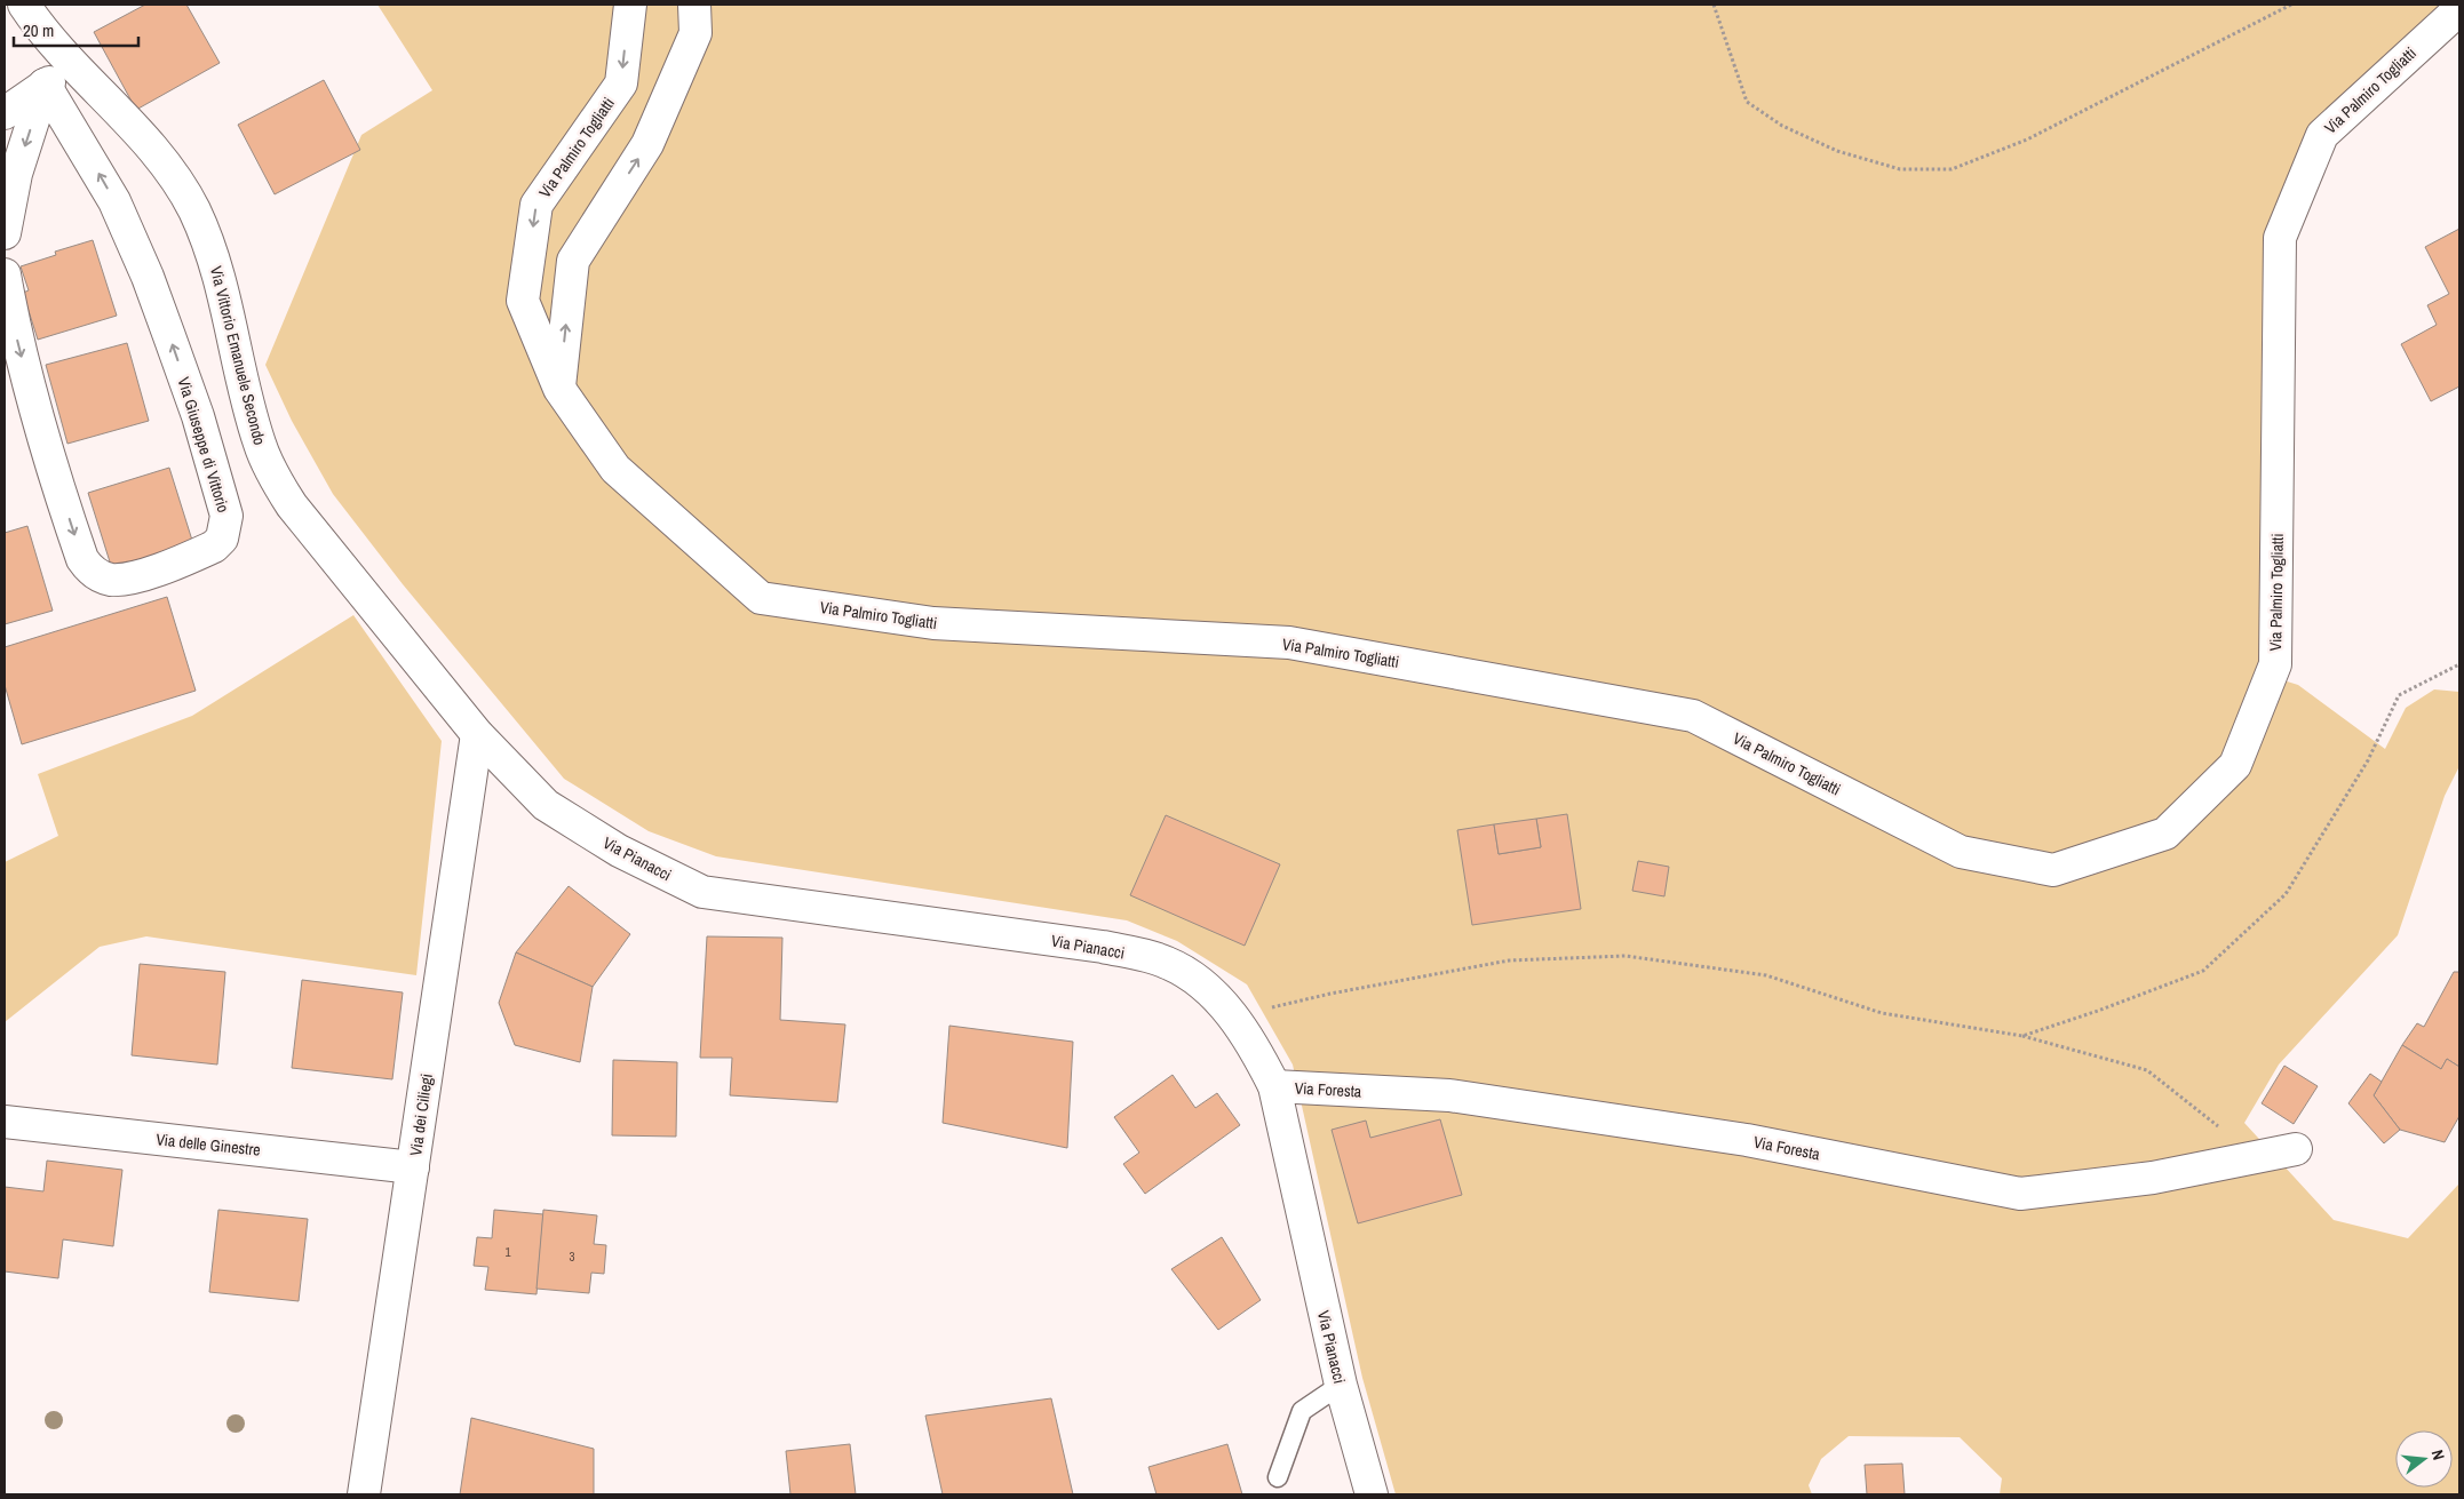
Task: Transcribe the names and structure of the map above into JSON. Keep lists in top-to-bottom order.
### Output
{
  "streets": {
    "street": [
      "Via Palmiro Togliatti",
      "Via Vittorio Emanuele Secondo",
      "Via Giuseppe di Vittorio",
      "Via Pianacci",
      "Via Foresta",
      "Via dei Ciliegi",
      "Via delle Ginestre"
    ]
  },
  "crossings": [
    ["Via Vittorio Emanuele Secondo", "Via Pianacci"],
    ["Via Vittorio Emanuele Secondo", "Via dei Ciliegi"],
    ["Via Pianacci", "Via Foresta"],
    ["Via Pianacci", "Via dei Ciliegi"],
    ["Via dei Ciliegi", "Via delle Ginestre"]
  ],
  "house_numbers": ["1", "3"],
  "scale_bar": "20 m",
  "north": "right"
}
